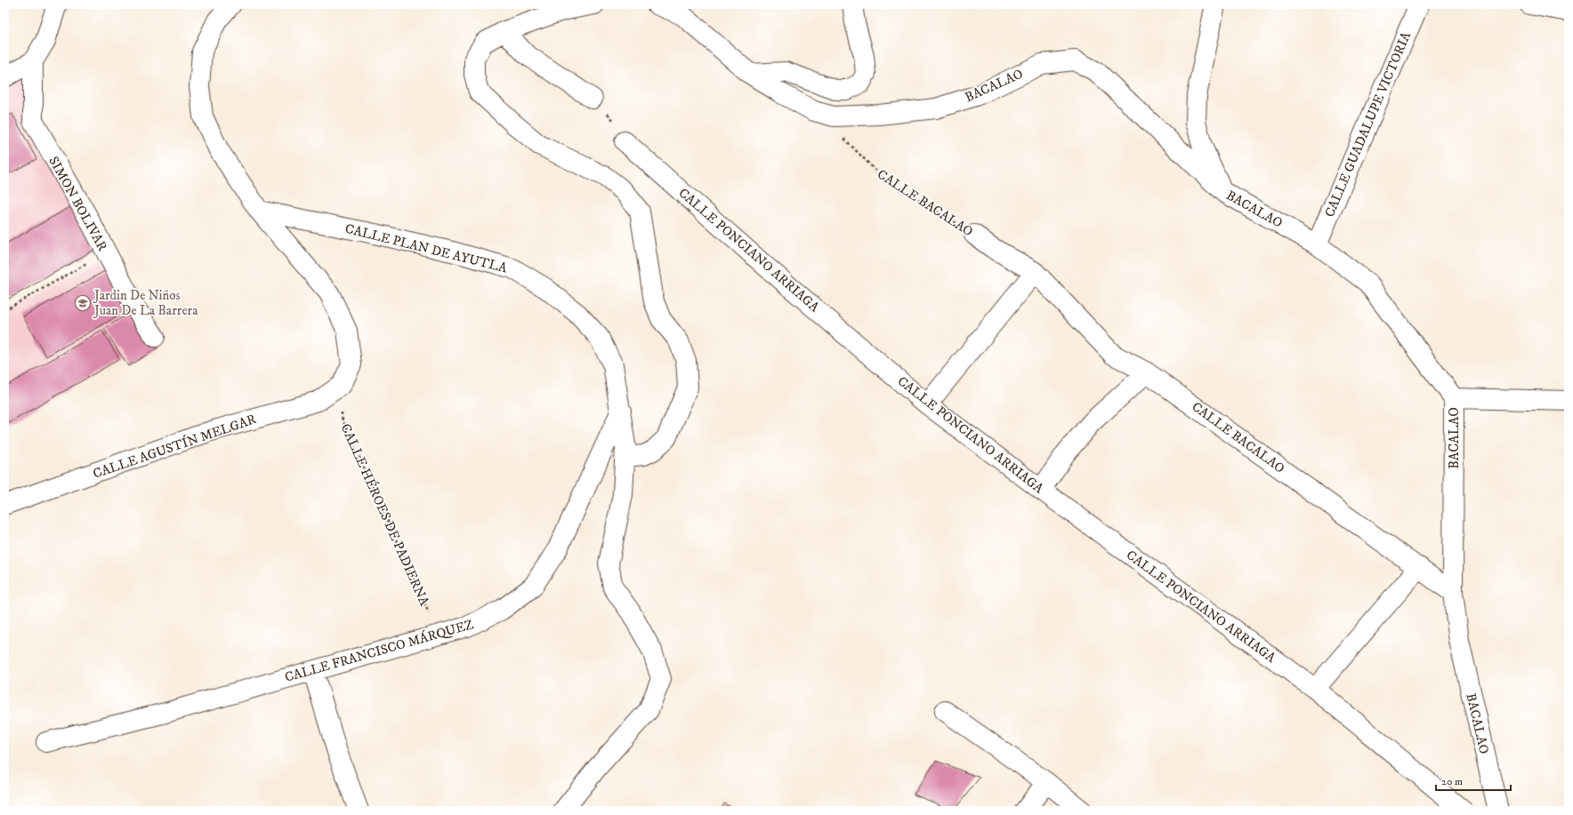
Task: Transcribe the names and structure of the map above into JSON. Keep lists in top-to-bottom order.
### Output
{
  "streets": {
    "street": [
      "BACALAO",
      "CALLE GUADALUPE VICTORIA",
      "CALLE BACALAO",
      "SIMON BOLIVAR",
      "CALLE PLAN DE AYUTLA",
      "CALLE PONCIANO ARRIAGA",
      "CALLE AGUSTÍN MELGAR",
      "CALLE FRANCISCO MÁRQUEZ"
    ],
    "path": ["CALLE HÉROES DE PADIERNA"]
  },
  "crossings": [
    ["BACALAO", "CALLE GUADALUPE VICTORIA"],
    ["BACALAO", "CALLE BACALAO"],
    ["CALLE PLAN DE AYUTLA", "CALLE FRANCISCO MÁRQUEZ"],
    ["CALLE AGUSTÍN MELGAR", "CALLE HÉROES DE PADIERNA"],
    ["CALLE HÉROES DE PADIERNA", "CALLE FRANCISCO MÁRQUEZ"]
  ],
  "places": {
    "school or university": ["Jardin De Niños Juan De La Barrera"]
  },
  "scale_bar": "20 m"
}
